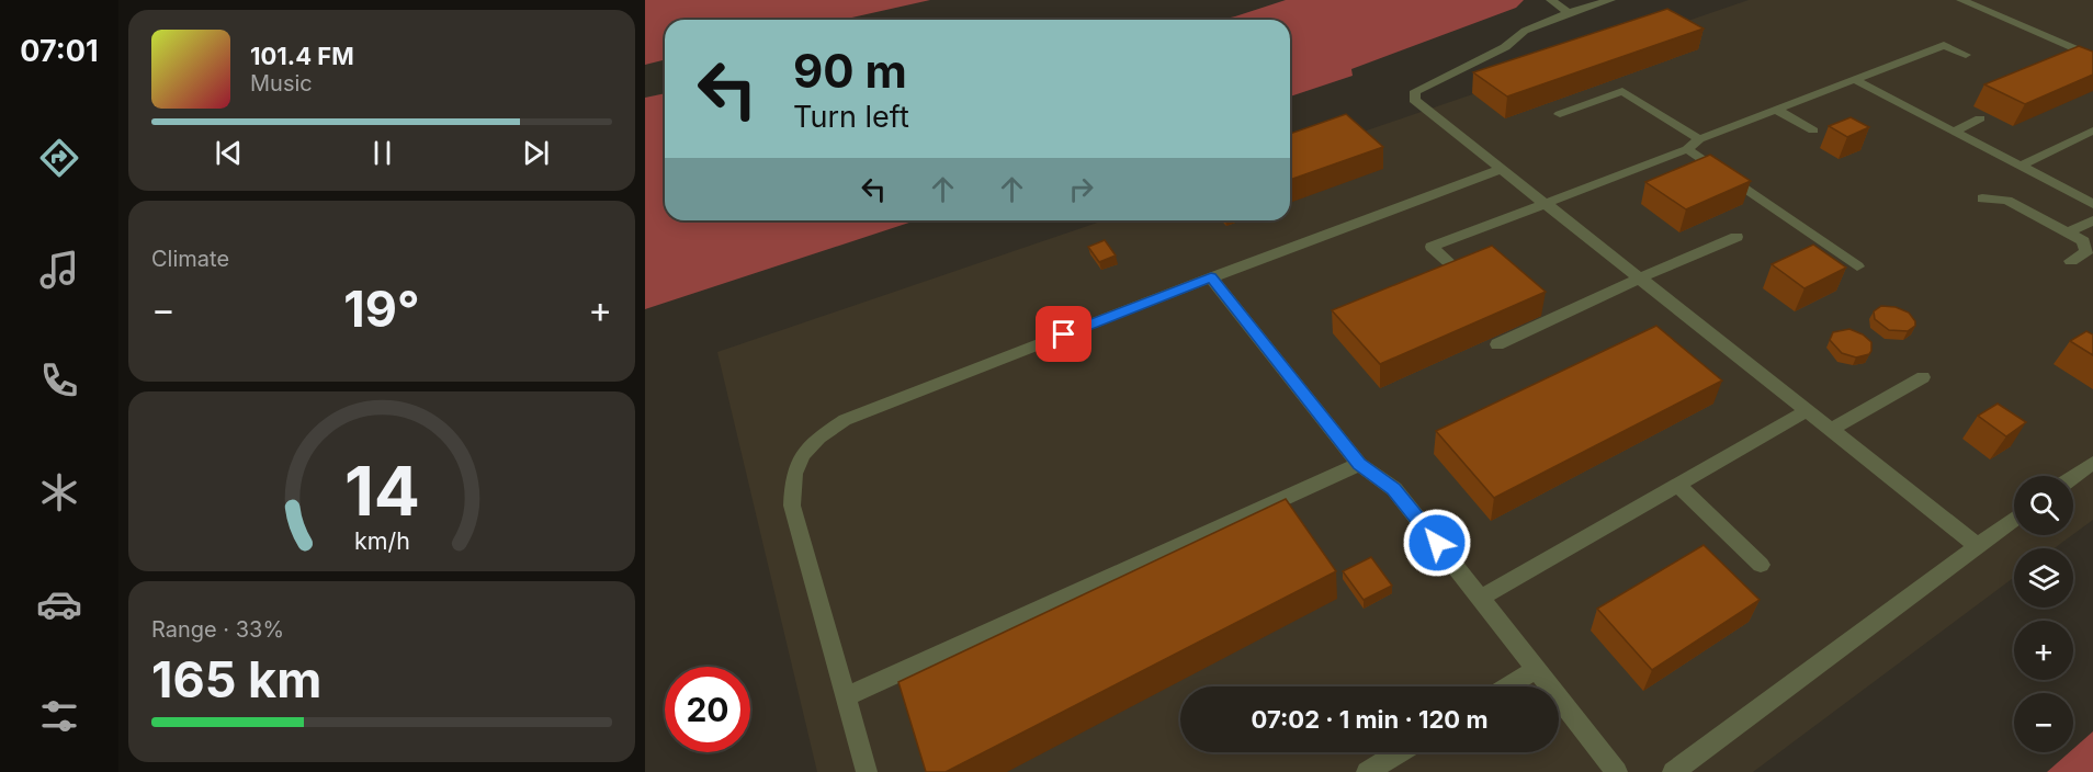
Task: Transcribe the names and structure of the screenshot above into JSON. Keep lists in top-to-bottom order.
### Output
{
  "page": {
    "tabs": "07:01",
    "turn": ["90 m", "Turn left"],
    "song": ["101.4 FM", "Music"],
    "tile": [
      "Climate",
      ["Range · 33%", "165 km"]
    ],
    "heat": ["−", "19°", "+"],
    "map_buttons": ["+", "−"],
    "limit": "20",
    "trip": "07:02 · 1 min · 120 m",
    "gauge": ["14", "km/h"]
  }
}
